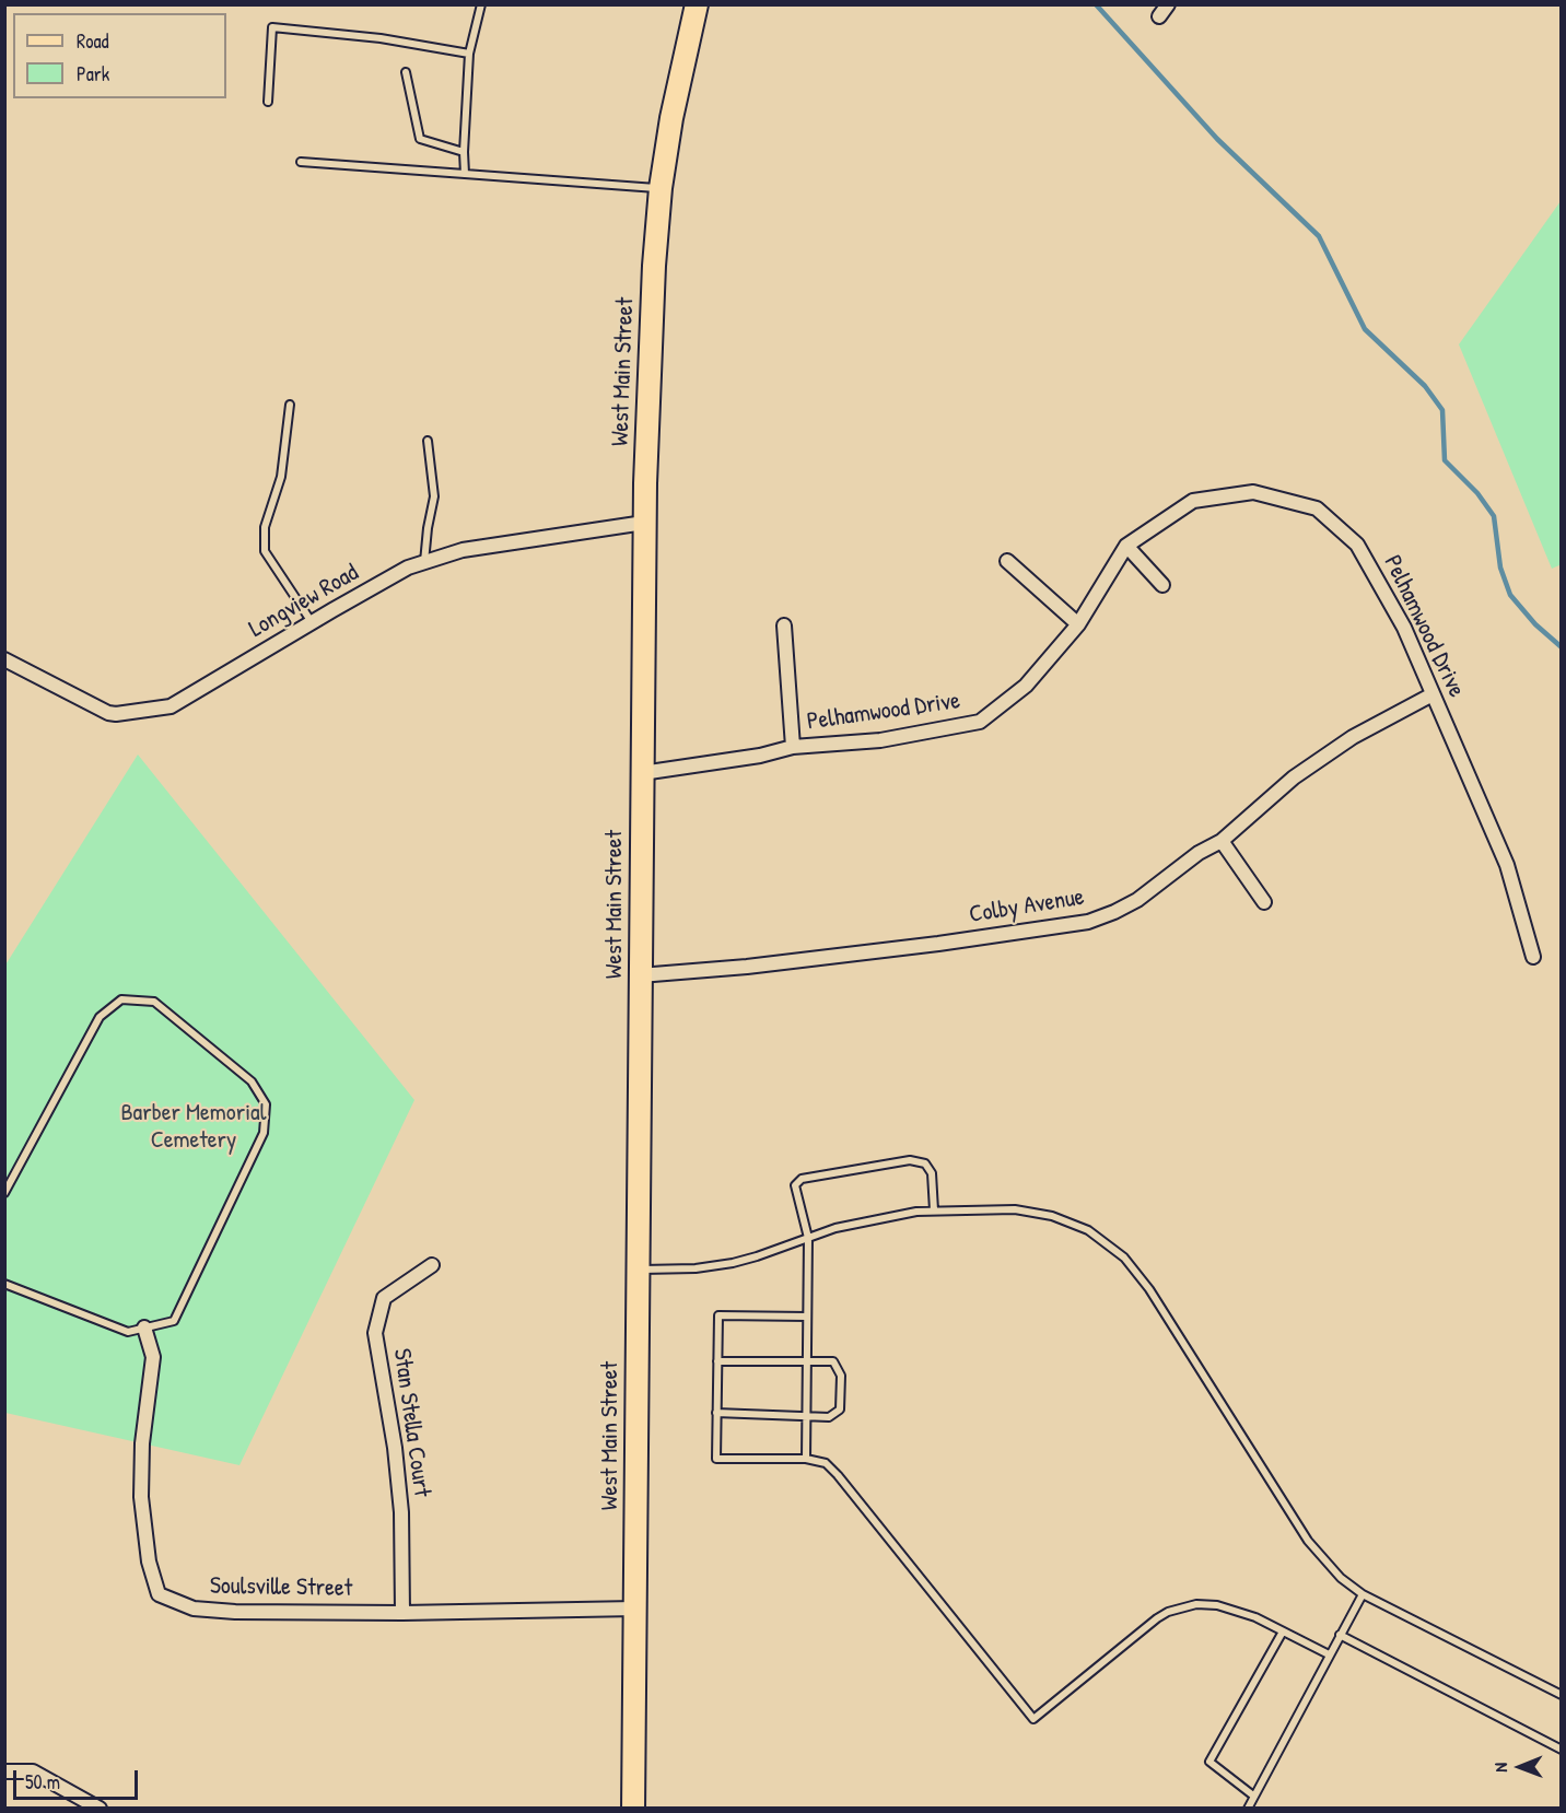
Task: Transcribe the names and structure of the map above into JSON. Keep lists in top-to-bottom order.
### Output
{
  "streets": {
    "main road": ["West Main Street"],
    "street": [
      "Longview Road",
      "Pelhamwood Drive",
      "Colby Avenue",
      "Stan Stella Court",
      "Soulsville Street"
    ]
  },
  "crossings": [
    ["West Main Street", "Longview Road"],
    ["West Main Street", "Pelhamwood Drive"],
    ["West Main Street", "Colby Avenue"],
    ["West Main Street", "Soulsville Street"],
    ["Pelhamwood Drive", "Colby Avenue"],
    ["Stan Stella Court", "Soulsville Street"]
  ],
  "parks": ["Barber Memorial Cemetery"],
  "legend": ["Road", "Park"],
  "scale_bar": "50 m",
  "north": "left"
}
